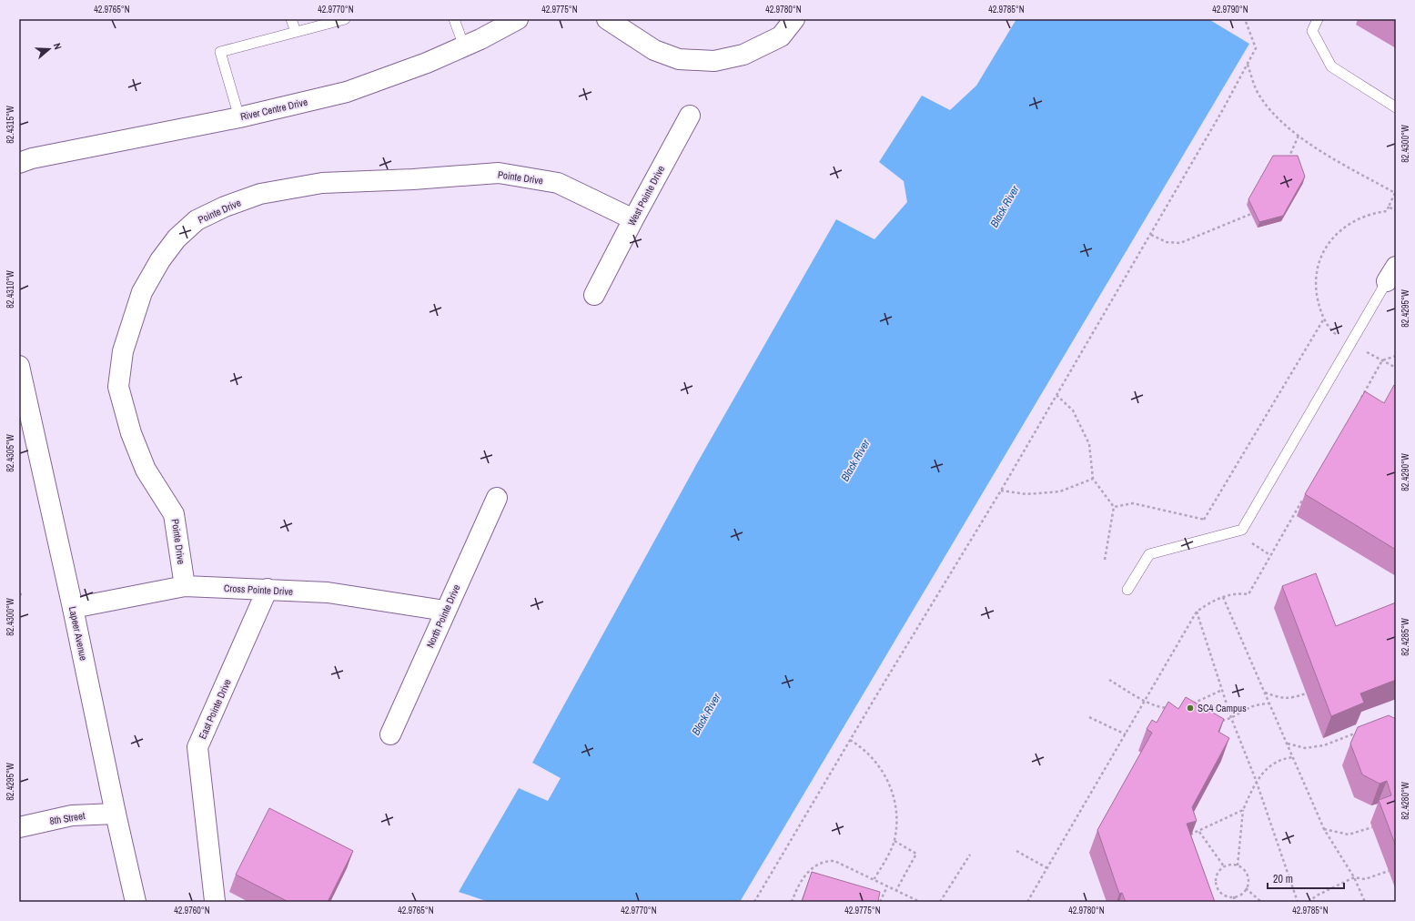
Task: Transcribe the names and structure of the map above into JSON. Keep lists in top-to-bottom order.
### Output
{
  "streets": {
    "street": [
      "River Centre Drive",
      "Pointe Drive",
      "West Pointe Drive",
      "Cross Pointe Drive",
      "North Pointe Drive",
      "Lapeer Avenue",
      "East Pointe Drive",
      "8th Street"
    ]
  },
  "crossings": [
    ["Pointe Drive", "West Pointe Drive"],
    ["Pointe Drive", "Cross Pointe Drive"],
    ["Cross Pointe Drive", "North Pointe Drive"],
    ["Cross Pointe Drive", "Lapeer Avenue"],
    ["Cross Pointe Drive", "East Pointe Drive"],
    ["Lapeer Avenue", "8th Street"]
  ],
  "water": ["Black River"],
  "places": ["SC4 Campus"],
  "scale_bar": "20 m",
  "north": "right",
  "coordinates": [
    "42.9765°N",
    "42.9770°N",
    "42.9775°N",
    "42.9780°N",
    "42.9785°N",
    "42.9790°N",
    "82.4315°W",
    "82.4300°W",
    "82.4310°W",
    "82.4295°W",
    "82.4305°W",
    "82.4290°W",
    "82.4285°W",
    "82.4280°W",
    "42.9760°N"
  ]
}
